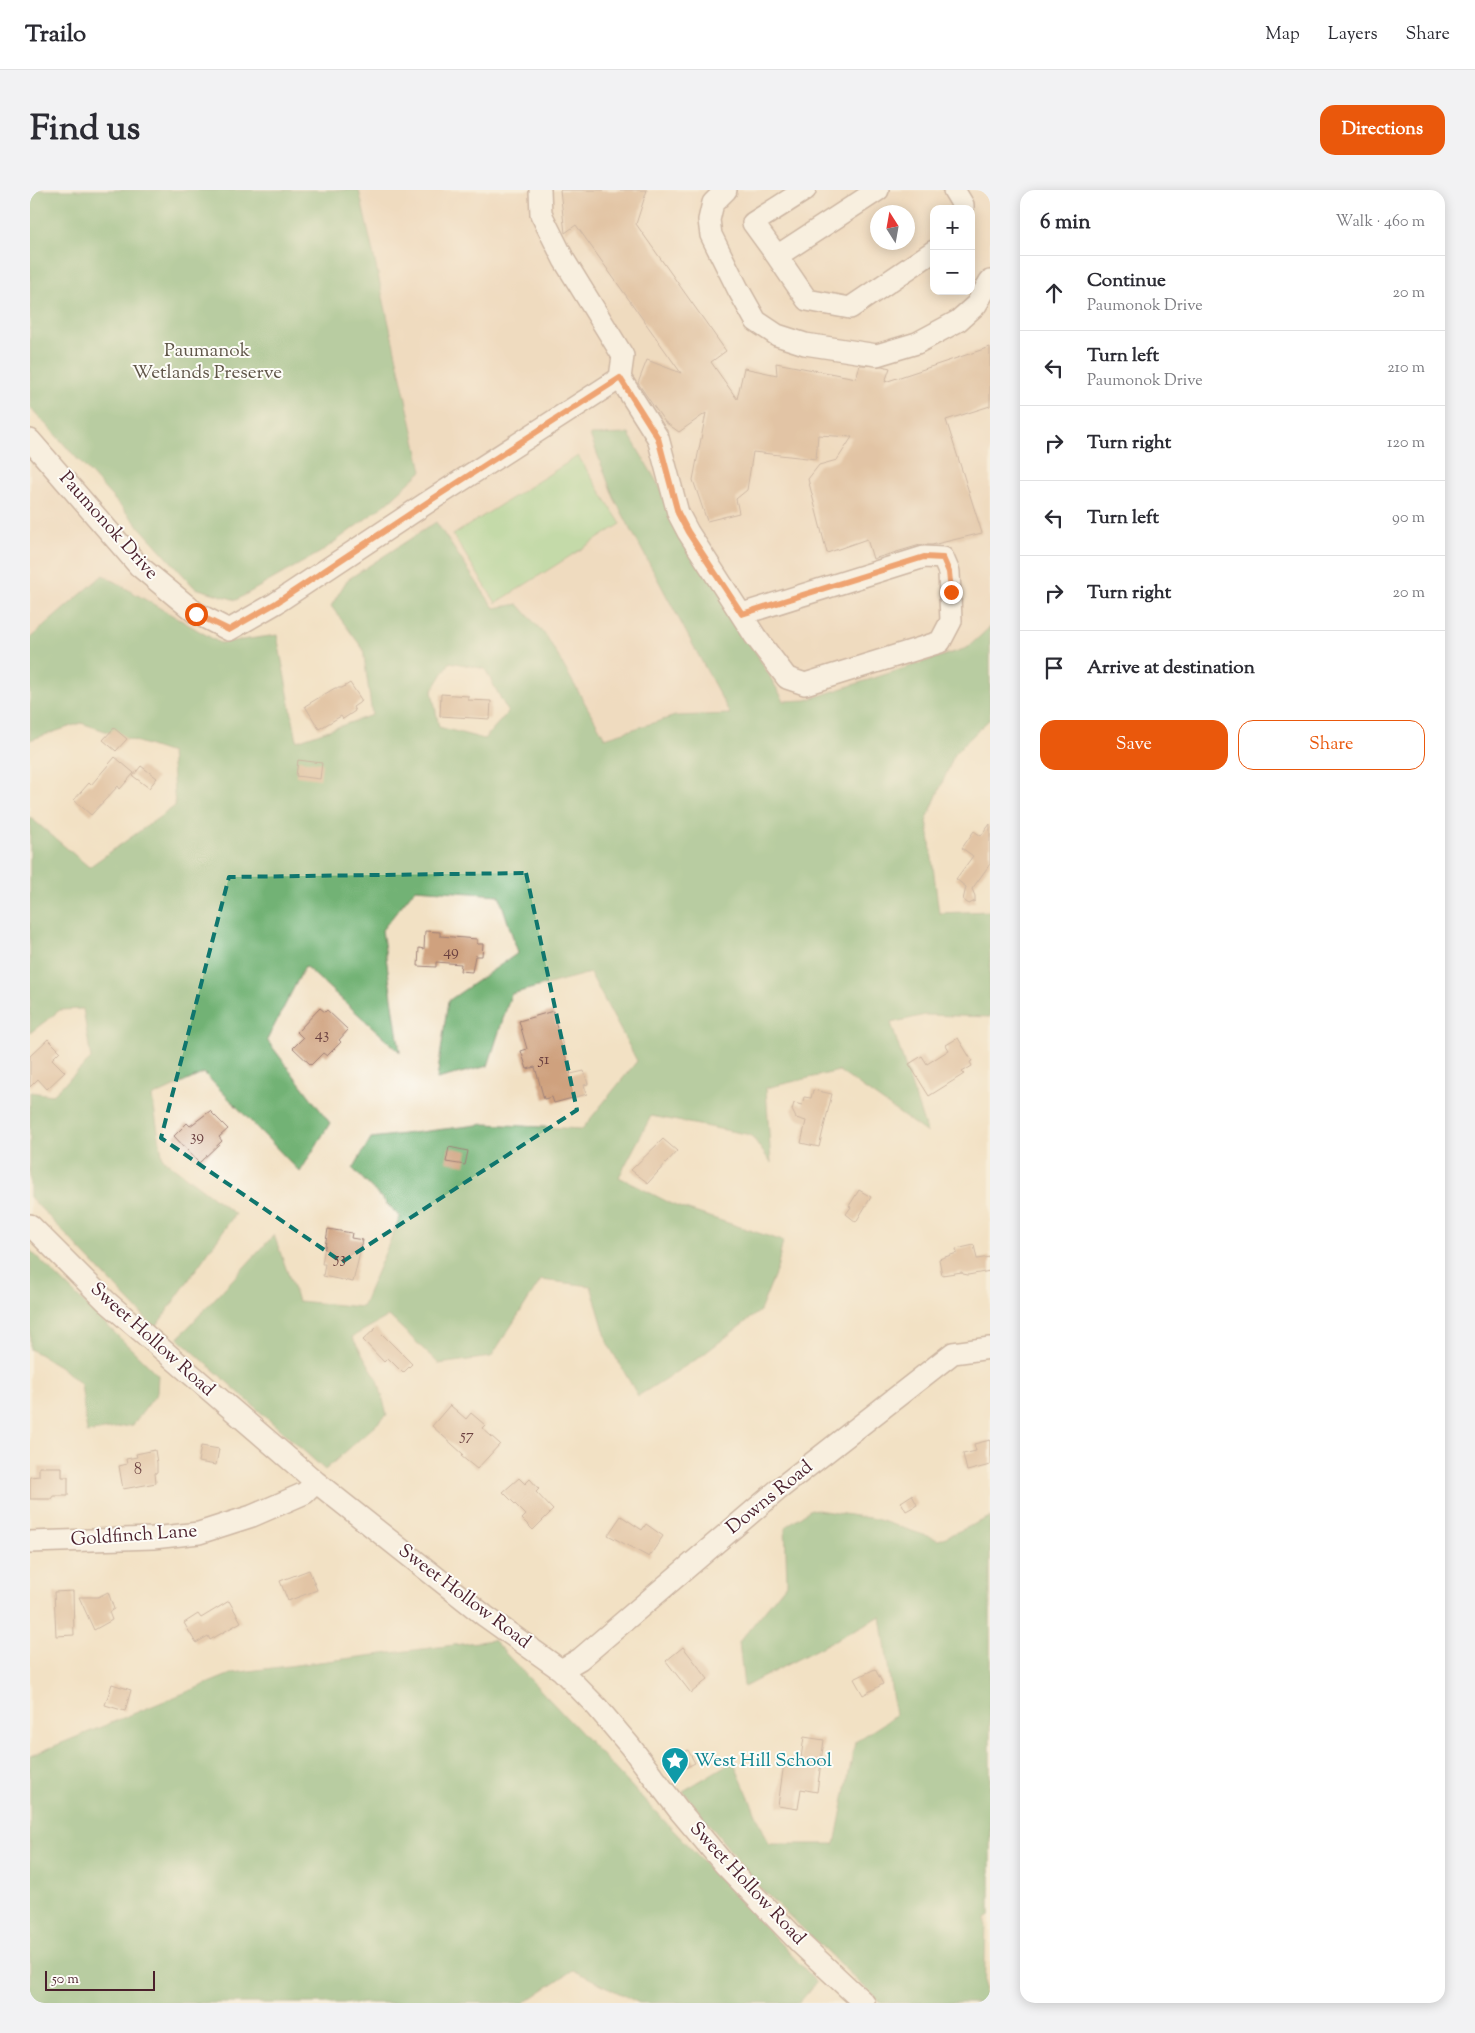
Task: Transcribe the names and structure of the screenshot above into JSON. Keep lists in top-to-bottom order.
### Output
{
  "streets": {
    "street": [
      "Paumonok Drive",
      "Sweet Hollow Road",
      "Downs Road",
      "Goldfinch Lane"
    ]
  },
  "crossings": [
    ["Sweet Hollow Road", "Downs Road"],
    ["Sweet Hollow Road", "Goldfinch Lane"]
  ],
  "parks": ["Paumanok Wetlands Preserve"],
  "places": {
    "place": ["West Hill School"]
  },
  "house_numbers": [
    "49",
    "43",
    "51",
    "39",
    "53",
    "57",
    "8"
  ],
  "scale_bar": "50 m",
  "north": "top",
  "page": {
    "header": "Trailo",
    "nav": ["Map", "Layers", "Share"],
    "title": "Find us",
    "buttons": [
      "Directions",
      ["Save", "Share"]
    ],
    "heading": ["6 min", "Walk · 460 m"],
    "map_buttons": ["+", "−"],
    "list": [
      ["Continue", "Paumonok Drive", "20 m"],
      ["Turn left", "Paumonok Drive", "210 m"],
      ["Turn right", "120 m"],
      ["Turn left", "90 m"],
      ["Turn right", "20 m"],
      "Arrive at destination"
    ],
    "scale": "50 m"
  }
}
